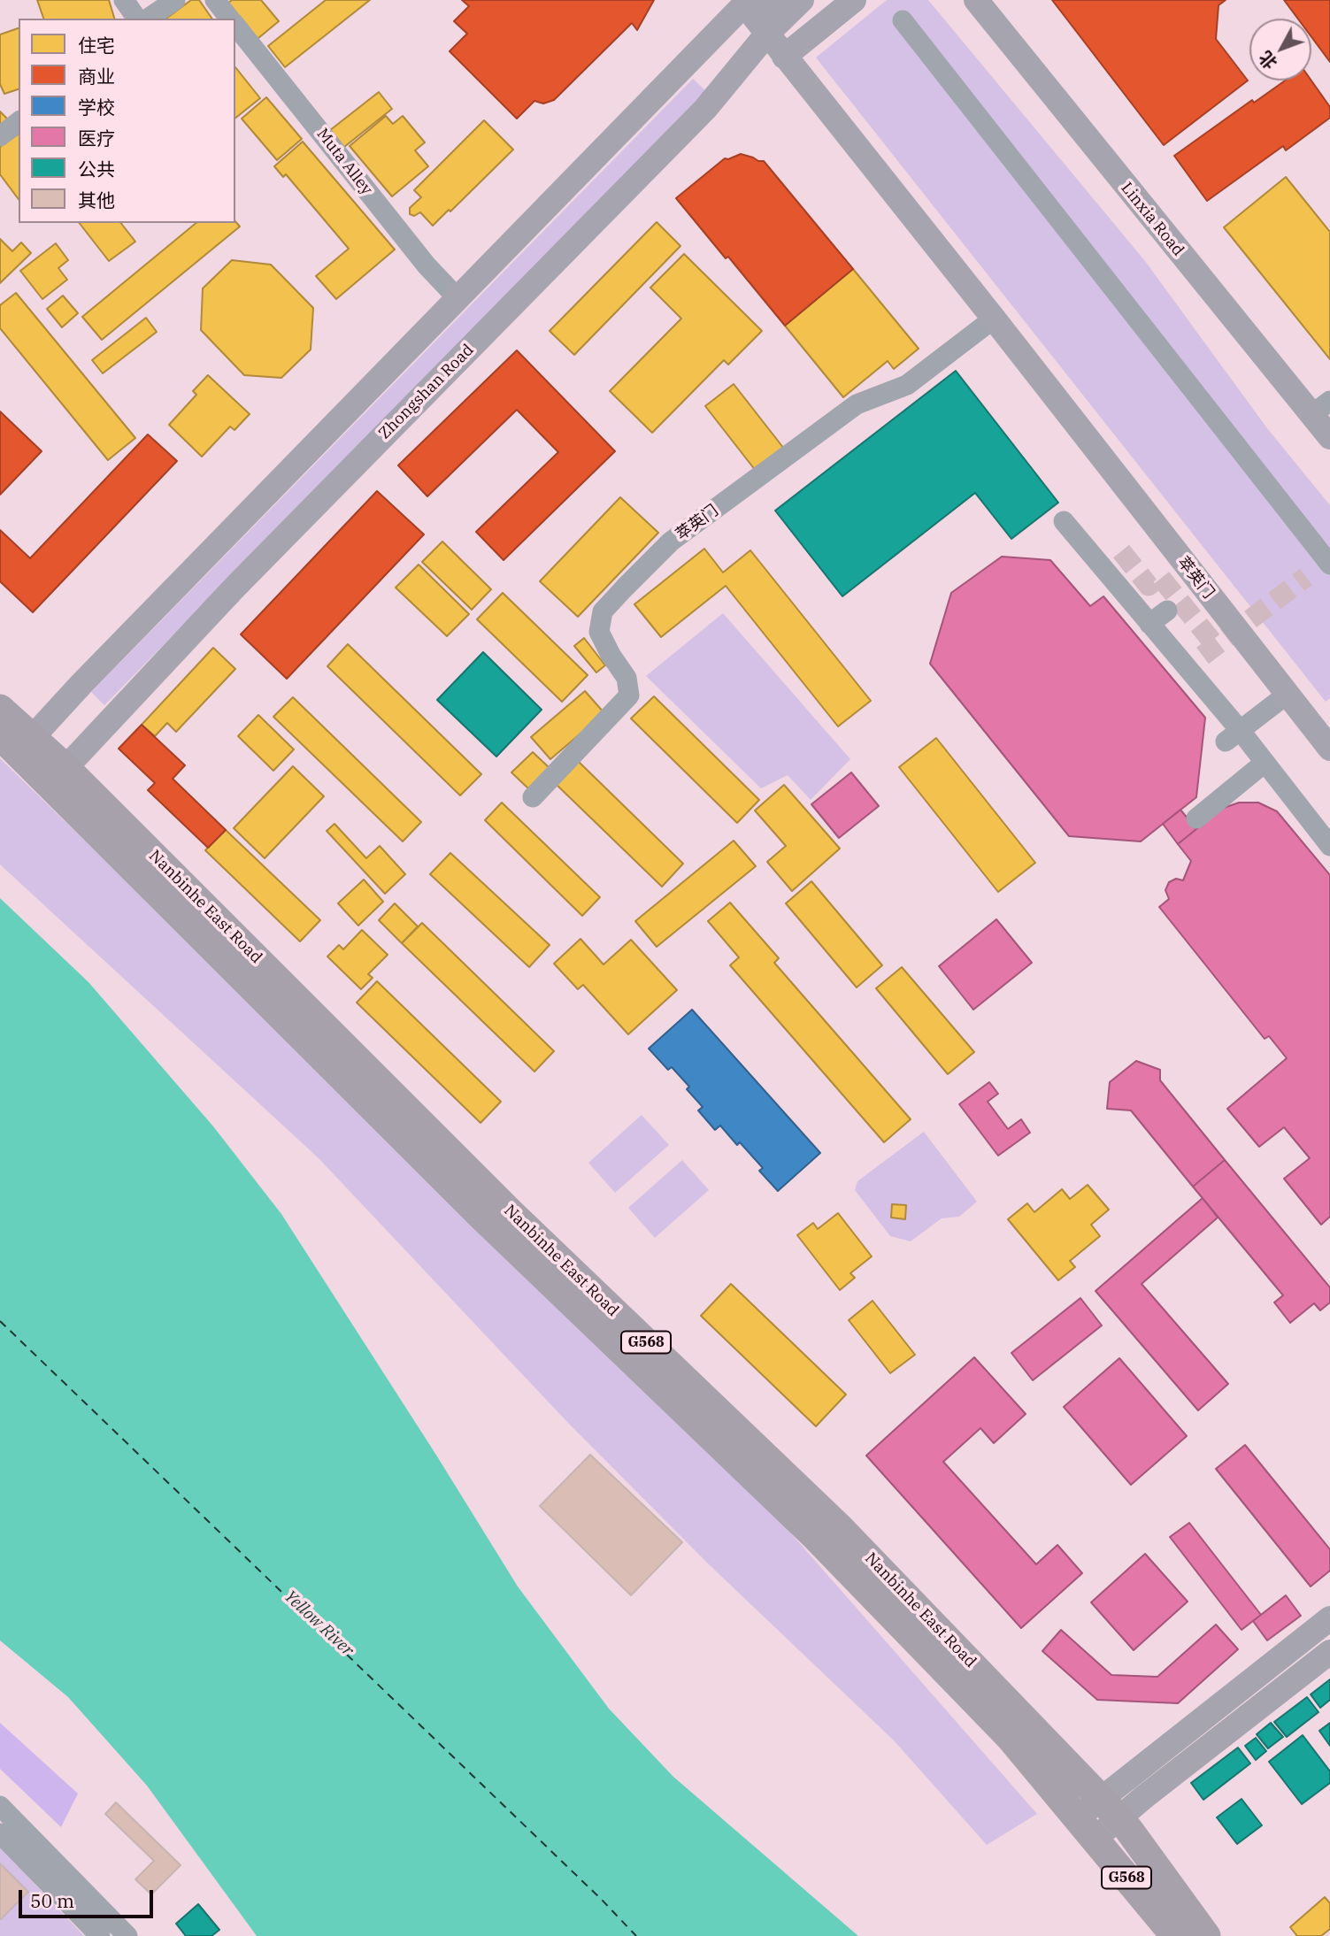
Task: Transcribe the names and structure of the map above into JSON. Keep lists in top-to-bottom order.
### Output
{
  "streets": {
    "highway": ["Nanbinhe East Road", "G568"],
    "main road": ["Linxia Road", "Zhongshan Road", "萃英门"],
    "street": ["Muta Alley"]
  },
  "crossings": [
    ["Zhongshan Road", "萃英门"],
    ["Zhongshan Road", "Nanbinhe East Road"]
  ],
  "water": ["Yellow River"],
  "legend": [
    "住宅",
    "商业",
    "学校",
    "医疗",
    "公共",
    "其他"
  ],
  "scale_bar": "50 m",
  "north": "bottom left"
}
